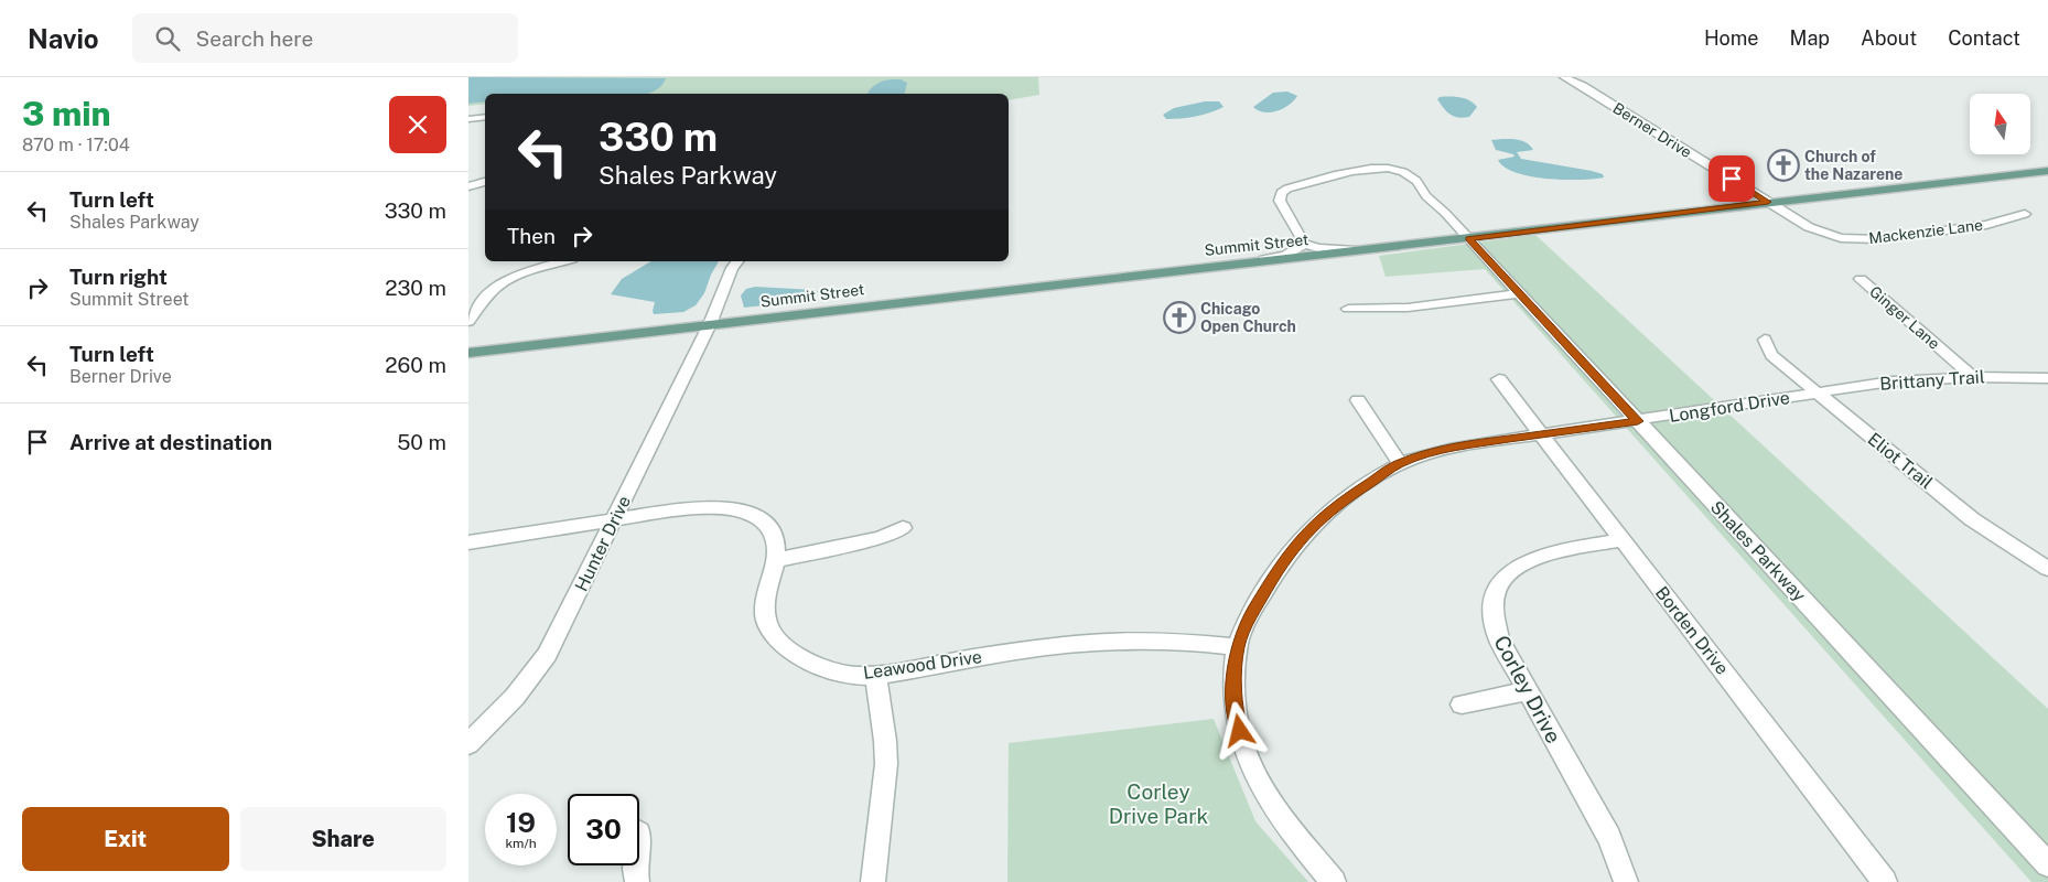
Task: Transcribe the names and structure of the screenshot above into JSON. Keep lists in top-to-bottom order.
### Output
{
  "streets": {
    "main road": ["Summit Street"],
    "street": [
      "Berner Drive",
      "Mackenzie Lane",
      "Ginger Lane",
      "Brittany Trail",
      "Longford Drive",
      "Eliot Trail",
      "Hunter Drive",
      "Shales Parkway",
      "Borden Drive",
      "Leawood Drive",
      "Corley Drive"
    ]
  },
  "crossings": [
    ["Berner Drive", "Mackenzie Lane"],
    ["Berner Drive", "Summit Street"],
    ["Mackenzie Lane", "Summit Street"],
    ["Summit Street", "Hunter Drive"],
    ["Summit Street", "Shales Parkway"],
    ["Ginger Lane", "Brittany Trail"],
    ["Brittany Trail", "Longford Drive"],
    ["Brittany Trail", "Eliot Trail"],
    ["Longford Drive", "Eliot Trail"],
    ["Longford Drive", "Shales Parkway"],
    ["Longford Drive", "Borden Drive"],
    ["Longford Drive", "Leawood Drive"],
    ["Hunter Drive", "Leawood Drive"],
    ["Borden Drive", "Corley Drive"]
  ],
  "parks": ["Corley Drive Park"],
  "places": {
    "church": ["Church of the Nazarene", "Chicago Open Church"]
  },
  "north": "top",
  "page": {
    "header": "Navio",
    "search": "Search here",
    "nav": [
      "Home",
      "Map",
      "About",
      "Contact"
    ],
    "heading": ["3 min", "870 m · 17:04"],
    "turn": ["330 m", "Shales Parkway"],
    "list": [
      {
        "name": "Turn left",
        "note": "Shales Parkway",
        "value": "330 m"
      },
      {
        "name": "Turn right",
        "note": "Summit Street",
        "value": "230 m"
      },
      {
        "name": "Turn left",
        "note": "Berner Drive",
        "value": "260 m"
      },
      {
        "name": "Arrive at destination",
        "value": "50 m"
      }
    ],
    "then": "Then",
    "speed": "19 km/h",
    "limit": "30",
    "buttons": ["Exit", "Share"]
  }
}
